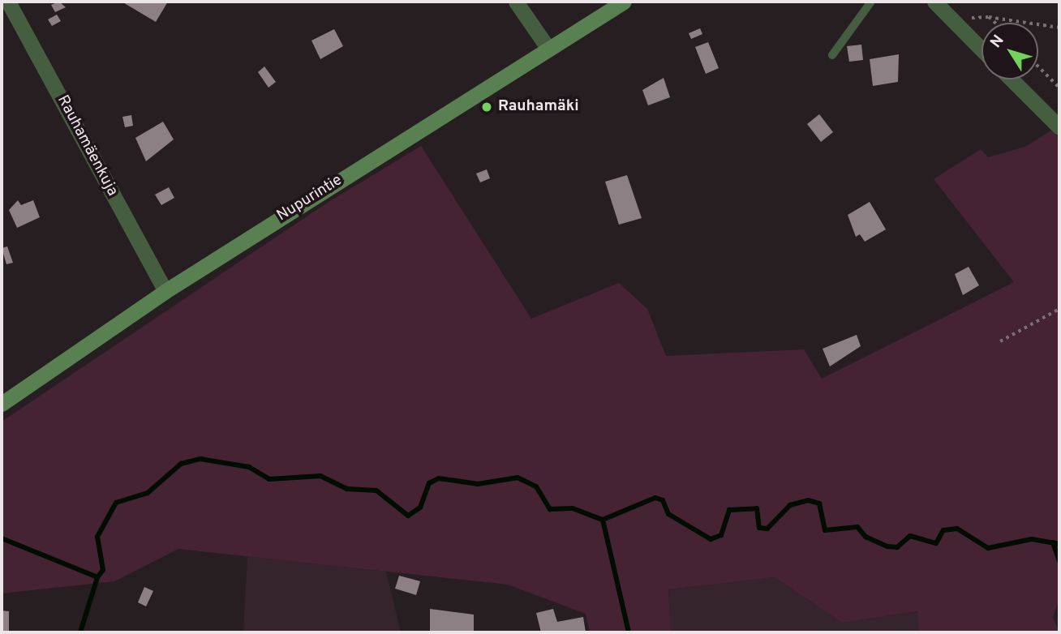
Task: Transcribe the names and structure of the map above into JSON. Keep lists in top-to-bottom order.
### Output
{
  "streets": {
    "main road": ["Nupurintie"],
    "street": ["Rauhamäenkuja"]
  },
  "crossings": [
    ["Rauhamäenkuja", "Nupurintie"]
  ],
  "places": ["Rauhamäki"],
  "north": "top left"
}
